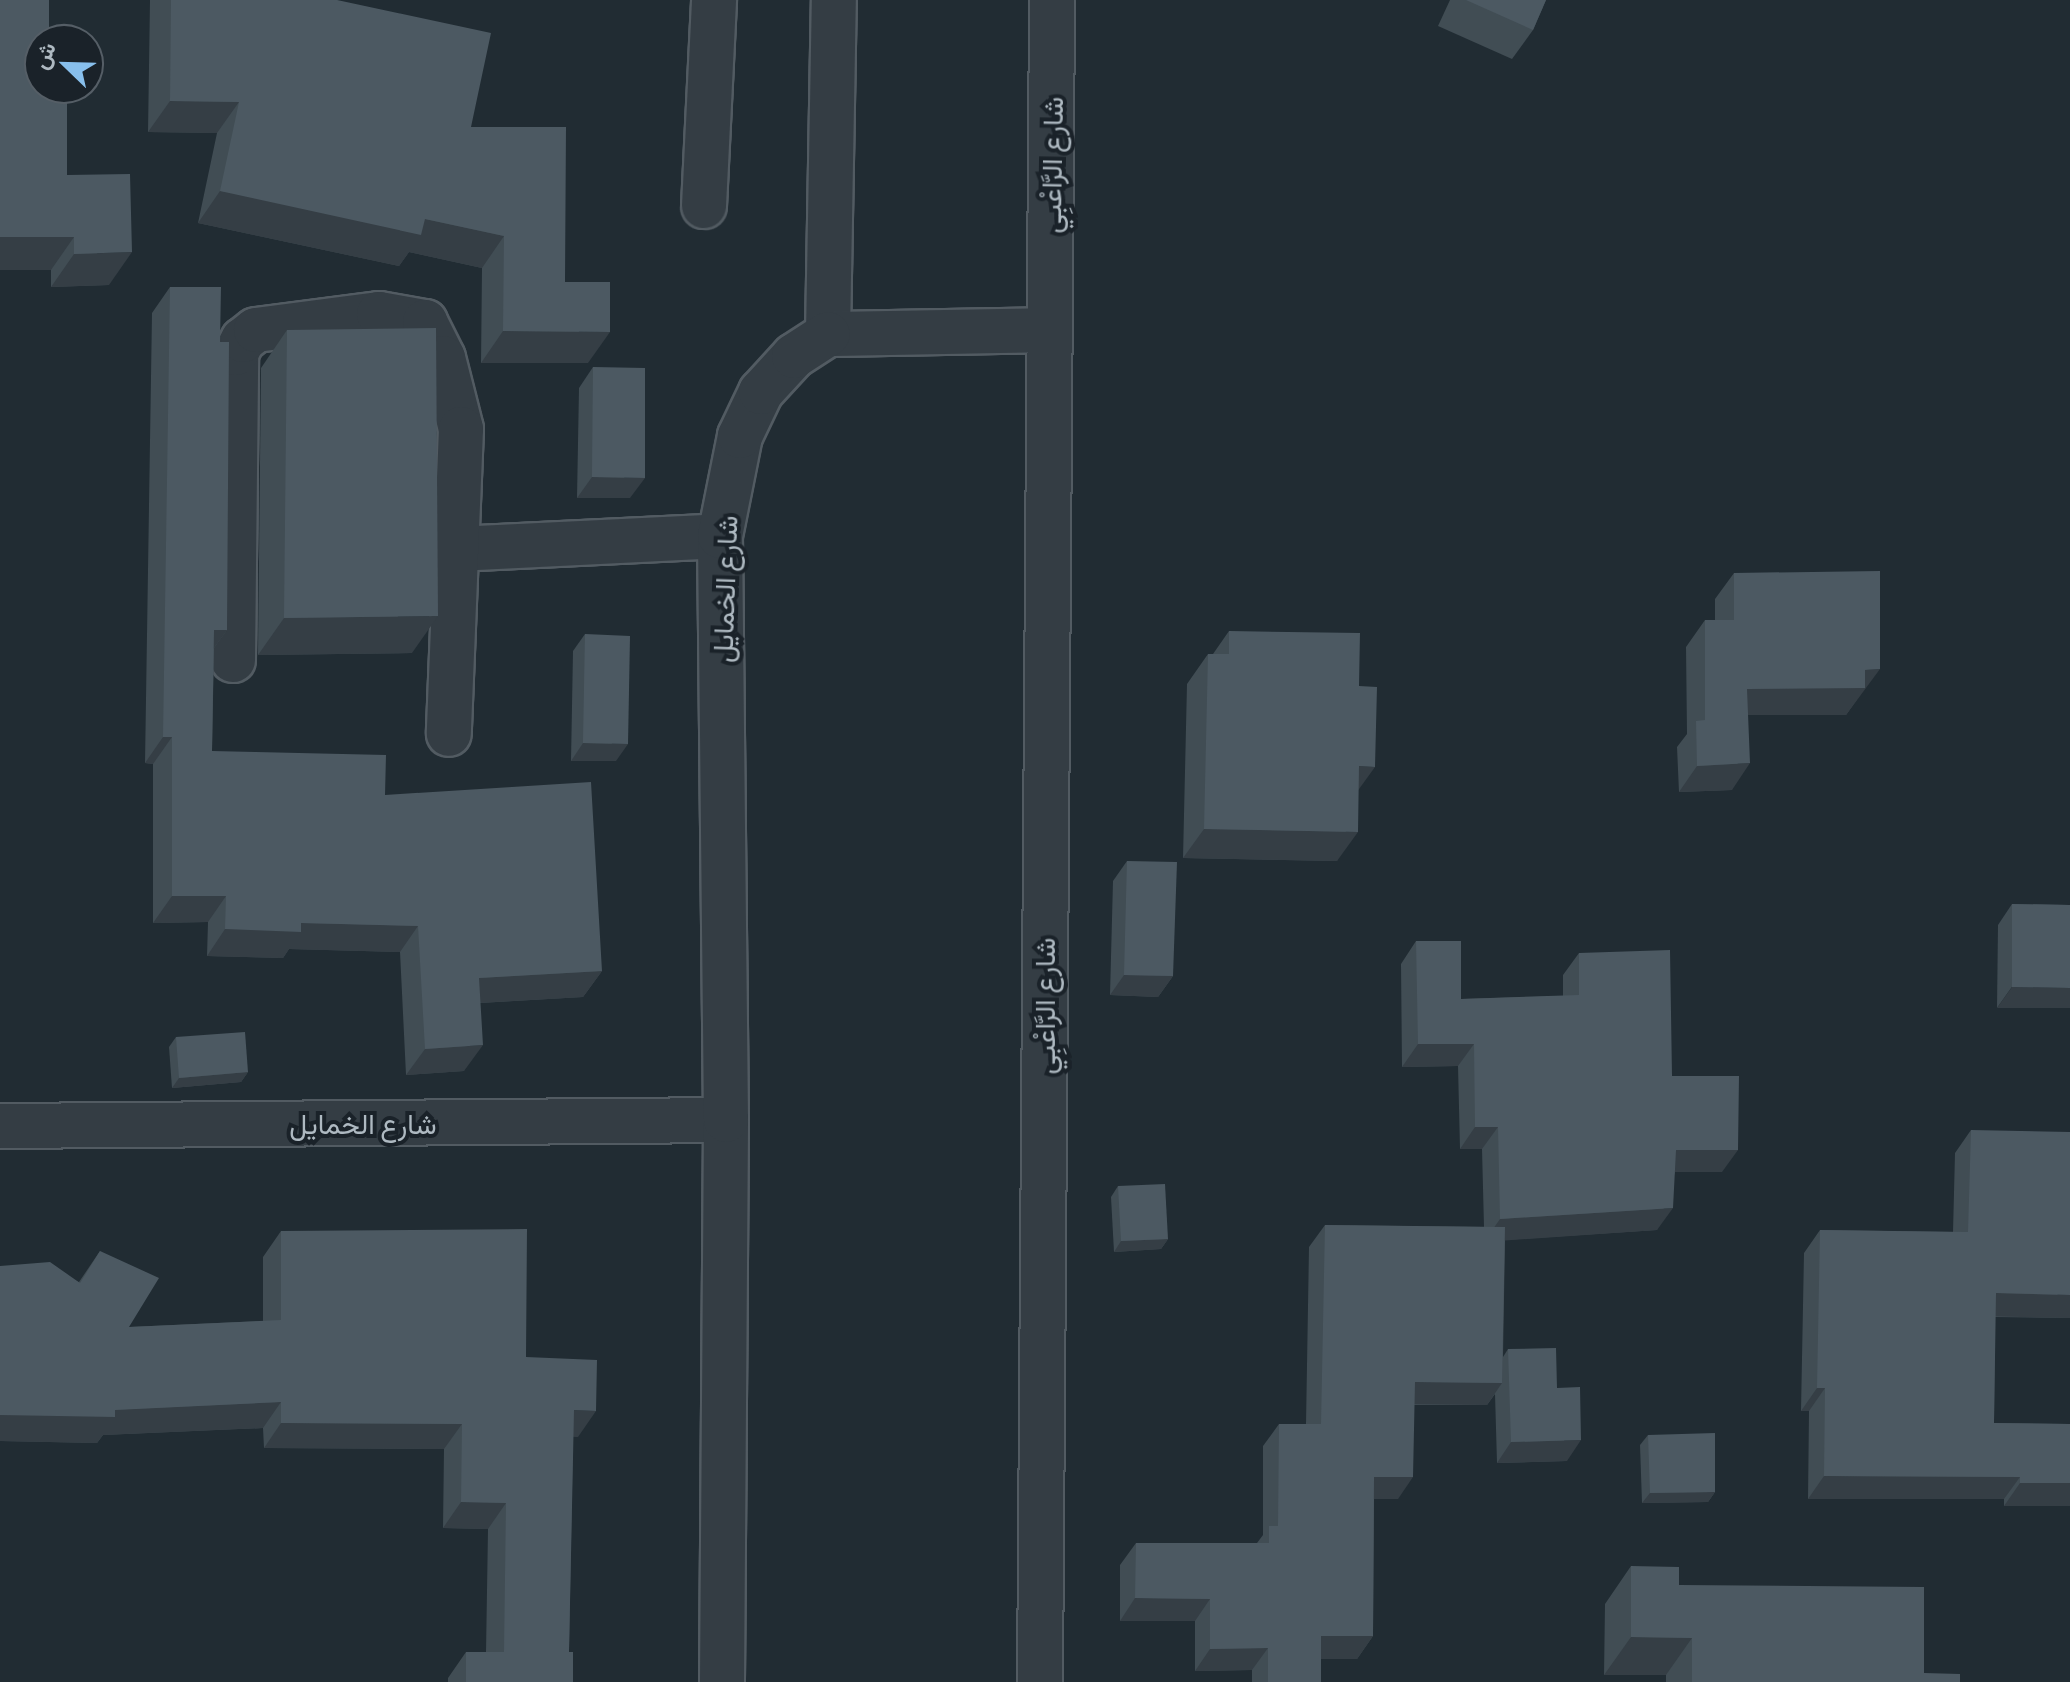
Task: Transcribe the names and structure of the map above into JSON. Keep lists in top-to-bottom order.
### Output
{
  "streets": {
    "street": ["شارع الرَّاعْبِي", "شارع الخمايل"]
  },
  "north": "top left"
}
